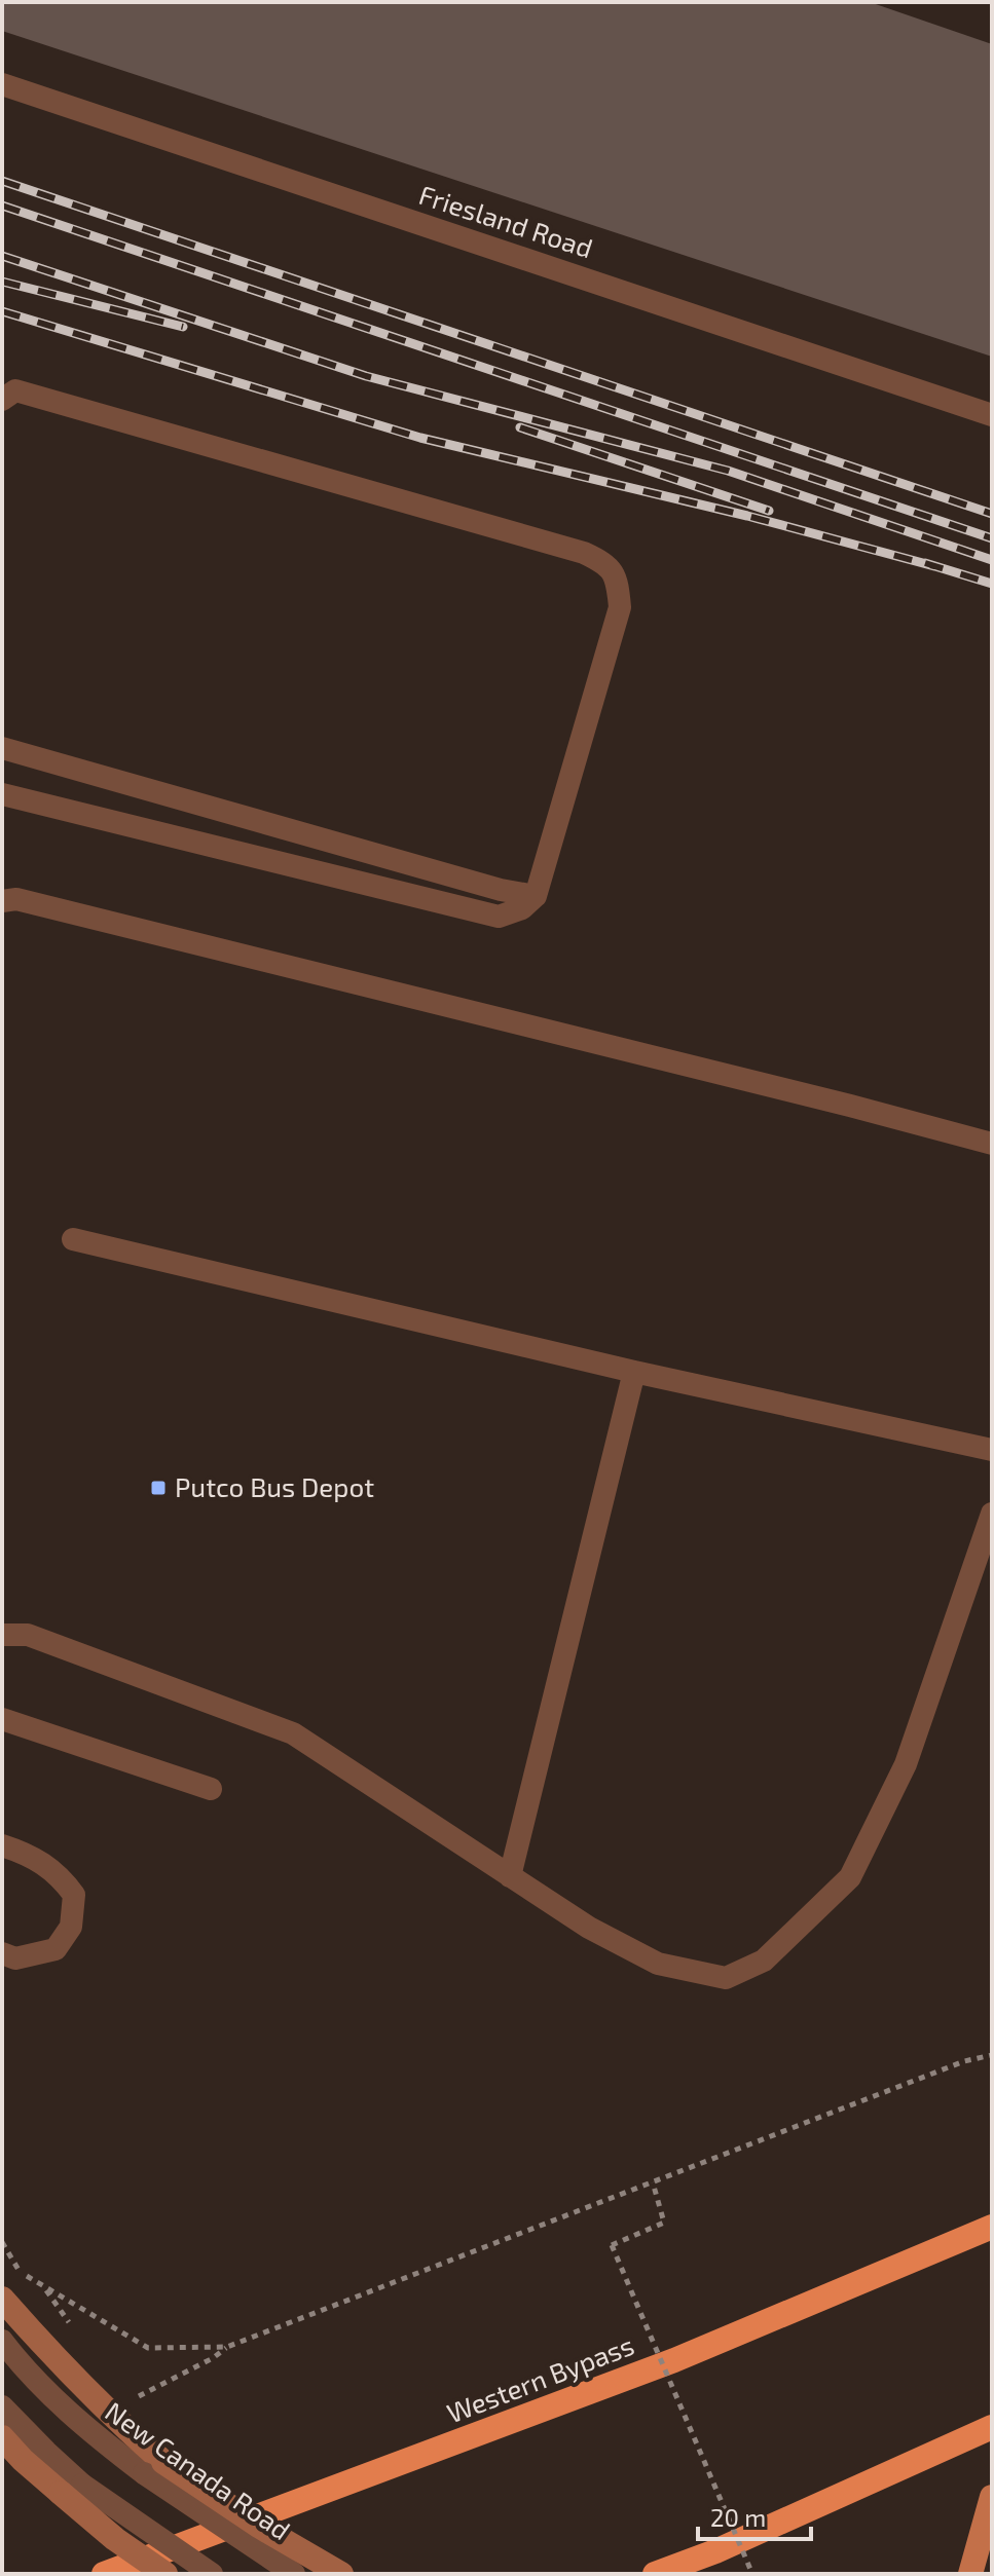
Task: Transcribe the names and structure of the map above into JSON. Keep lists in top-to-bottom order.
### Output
{
  "streets": {
    "highway": ["Western Bypass"],
    "main road": ["New Canada Road"],
    "lane": ["Friesland Road"]
  },
  "places": {
    "transit": ["Putco Bus Depot"]
  },
  "scale_bar": "20 m"
}
